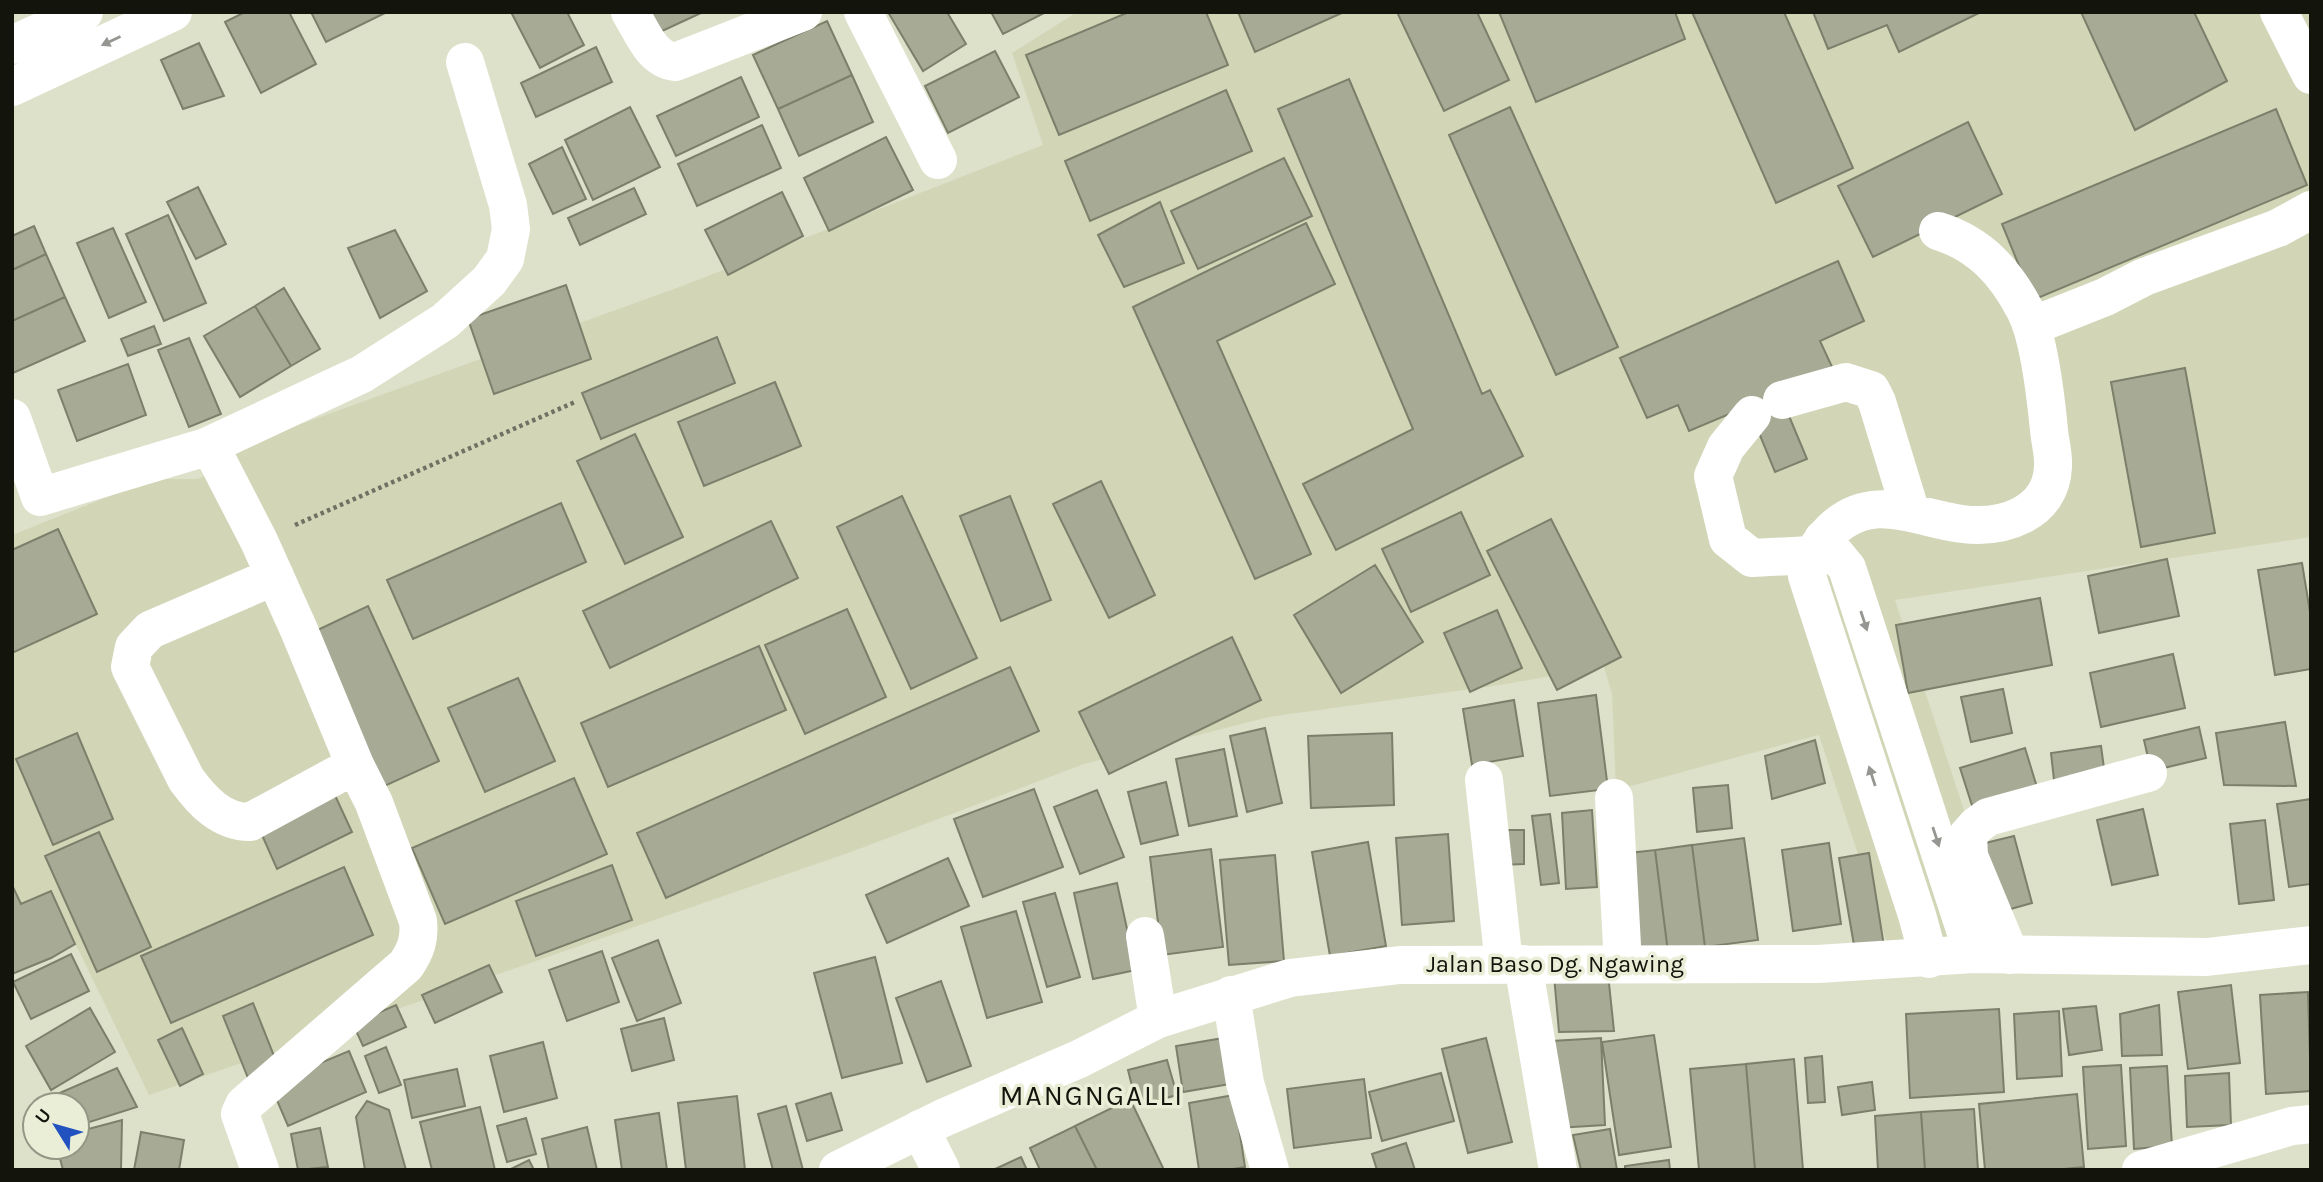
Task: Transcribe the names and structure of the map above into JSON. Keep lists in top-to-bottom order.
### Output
{
  "streets": {
    "street": ["Jalan Baso Dg. Ngawing"]
  },
  "districts": ["MANGNGALLI"],
  "north": "top left"
}
